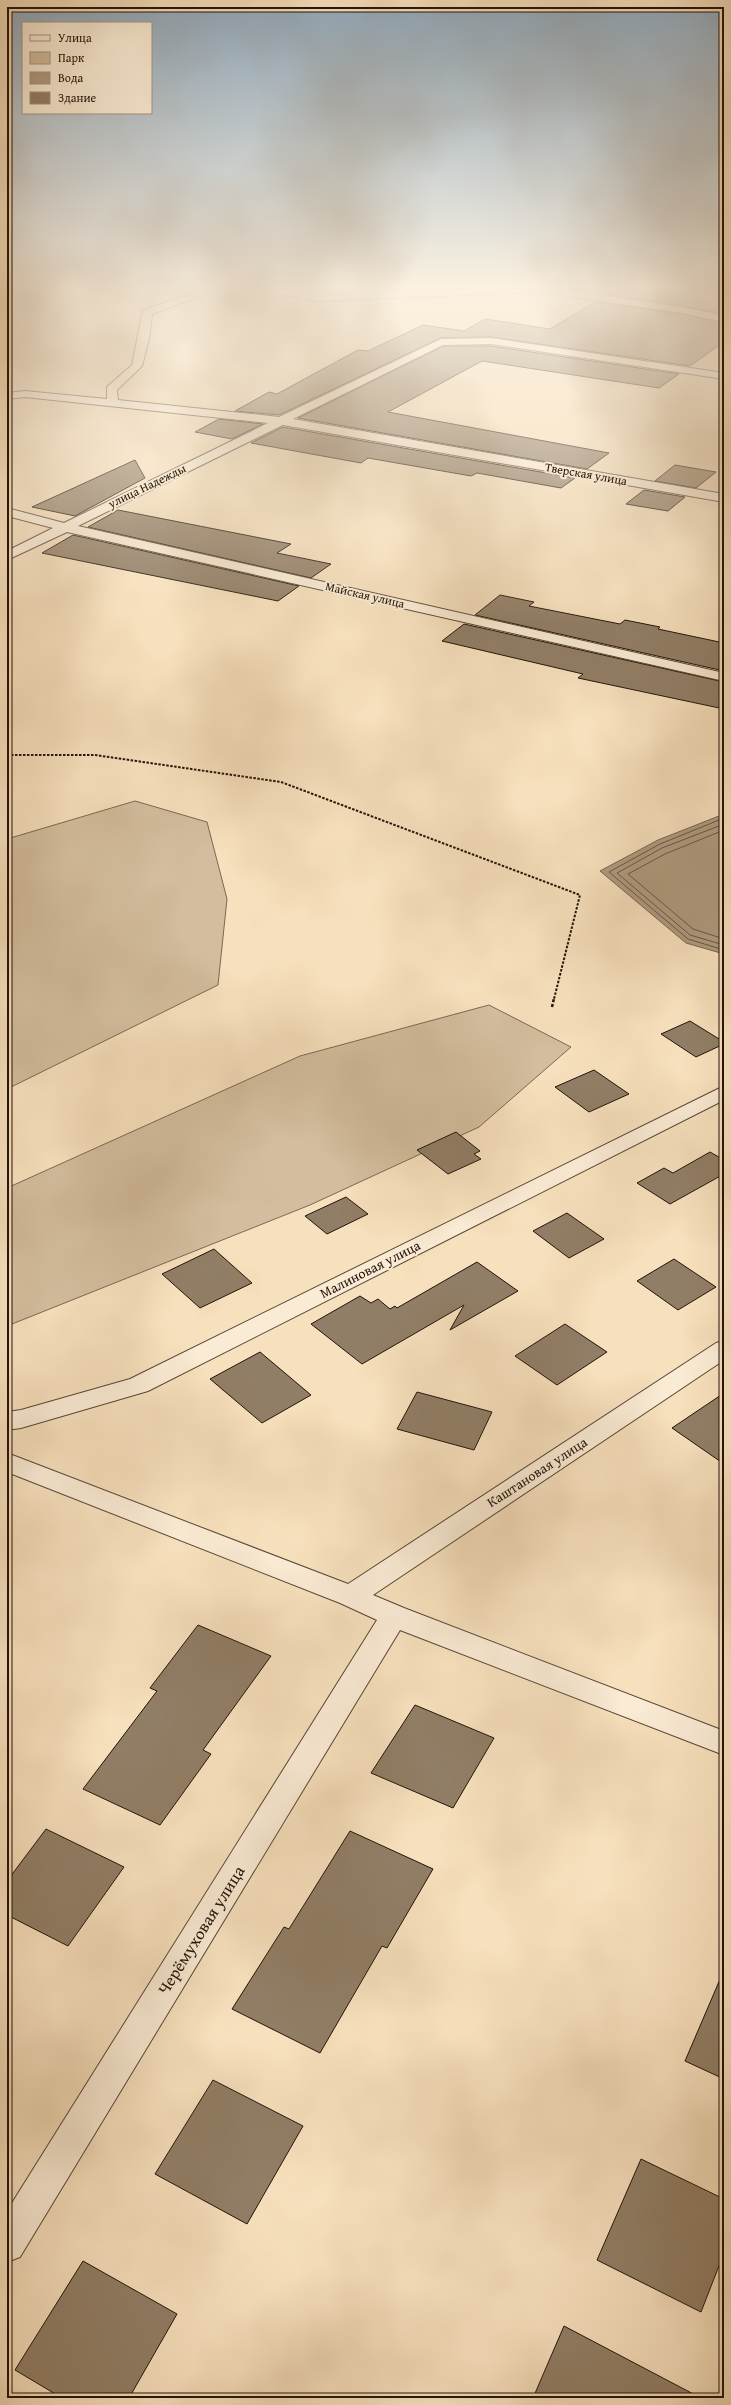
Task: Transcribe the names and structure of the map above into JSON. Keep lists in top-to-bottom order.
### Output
{
  "streets": {
    "street": [
      "Тверская улица",
      "улица Надежды",
      "Майская улица",
      "Малиновая улица",
      "Каштановая улица",
      "Черёмуховая улица"
    ]
  },
  "crossings": [
    ["Тверская улица", "улица Надежды"],
    ["улица Надежды", "Майская улица"]
  ],
  "legend": [
    "Улица",
    "Парк",
    "Вода",
    "Здание"
  ]
}
